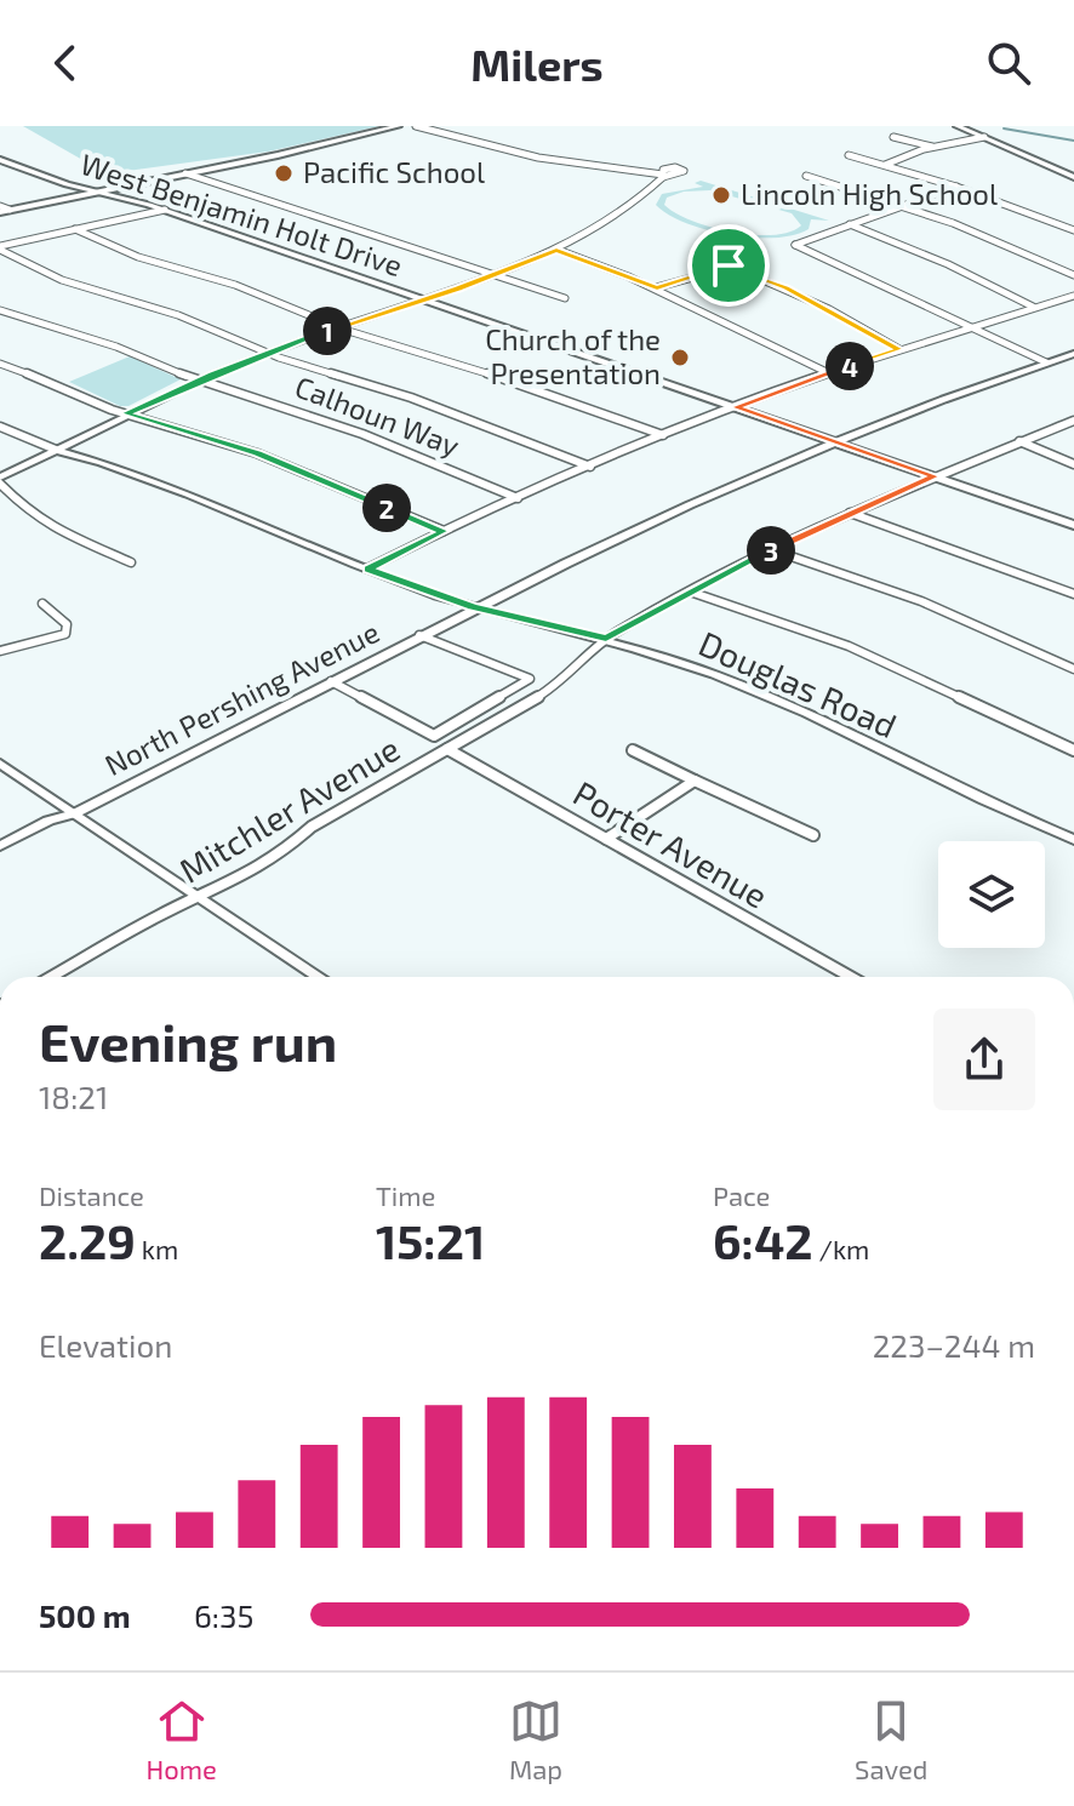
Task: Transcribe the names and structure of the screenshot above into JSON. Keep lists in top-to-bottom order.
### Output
{
  "streets": {
    "main road": ["West Benjamin Holt Drive", "North Pershing Avenue"],
    "street": [
      "Calhoun Way",
      "Douglas Road",
      "Mitchler Avenue",
      "Porter Avenue"
    ]
  },
  "crossings": [
    ["West Benjamin Holt Drive", "North Pershing Avenue"],
    ["West Benjamin Holt Drive", "Mitchler Avenue"],
    ["Douglas Road", "North Pershing Avenue"],
    ["Douglas Road", "Mitchler Avenue"],
    ["Mitchler Avenue", "Porter Avenue"]
  ],
  "places": ["Pacific School", "Lincoln High School", "Church of the Presentation"],
  "page": {
    "header": "Milers",
    "pins": [
      "1",
      "4",
      "2",
      "3"
    ],
    "heading": ["Evening run", "18:21"],
    "stats": [
      ["Distance", "2.29 km"],
      ["Time", "15:21"],
      ["Pace", "6:42 /km"]
    ],
    "chart": ["Elevation", "223–244 m"],
    "list": [
      {
        "name": "500 m",
        "note": "6:35"
      }
    ],
    "tabs": ["Home", "Map", "Saved"]
  }
}
